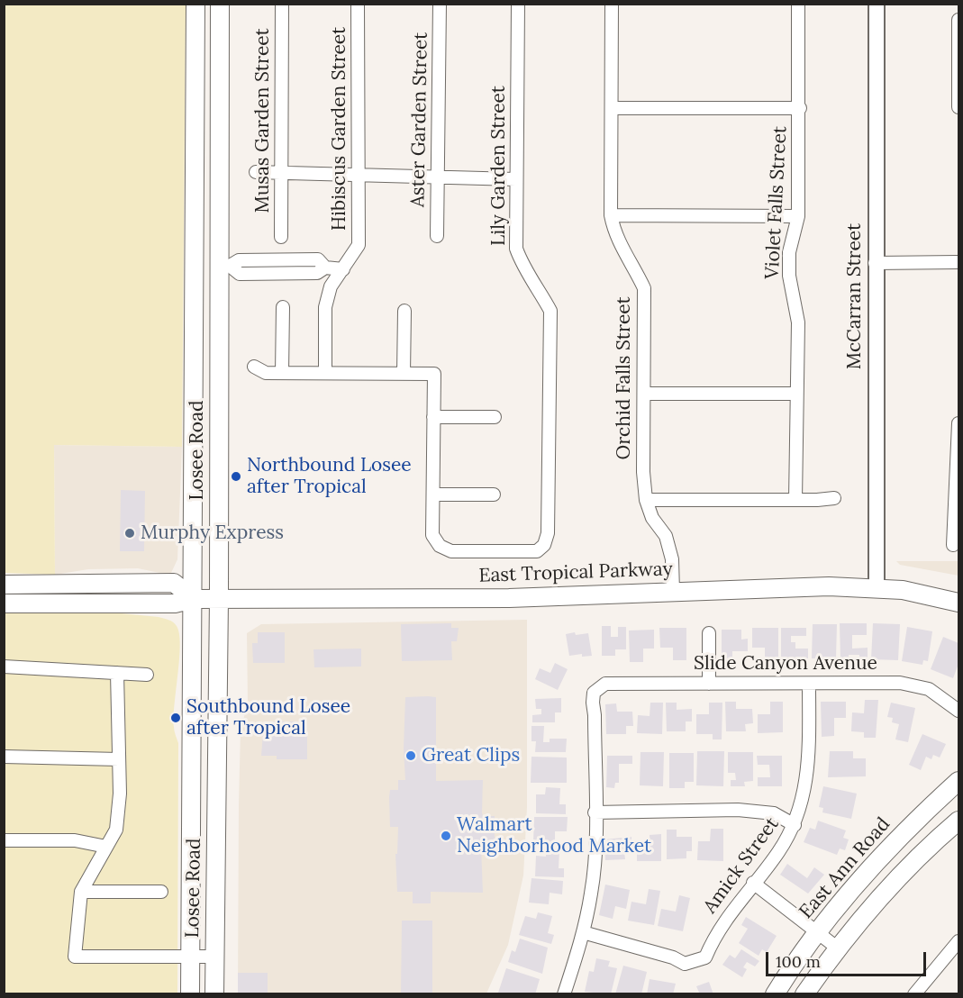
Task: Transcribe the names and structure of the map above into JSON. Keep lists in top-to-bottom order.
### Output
{
  "streets": {
    "main road": ["Losee Road", "East Tropical Parkway", "East Ann Road"],
    "street": [
      "Aster Garden Street",
      "Musas Garden Street",
      "Hibiscus Garden Street",
      "Lily Garden Street",
      "Violet Falls Street",
      "McCarran Street",
      "Orchid Falls Street",
      "Slide Canyon Avenue",
      "Amick Street"
    ]
  },
  "crossings": [
    ["McCarran Street", "East Tropical Parkway"],
    ["Orchid Falls Street", "East Tropical Parkway"],
    ["Losee Road", "East Tropical Parkway"],
    ["Slide Canyon Avenue", "Amick Street"]
  ],
  "places": [
    "Northbound Losee after Tropical",
    "Murphy Express",
    "Southbound Losee after Tropical",
    "Great Clips",
    "Walmart Neighborhood Market"
  ],
  "scale_bar": "100 m"
}
